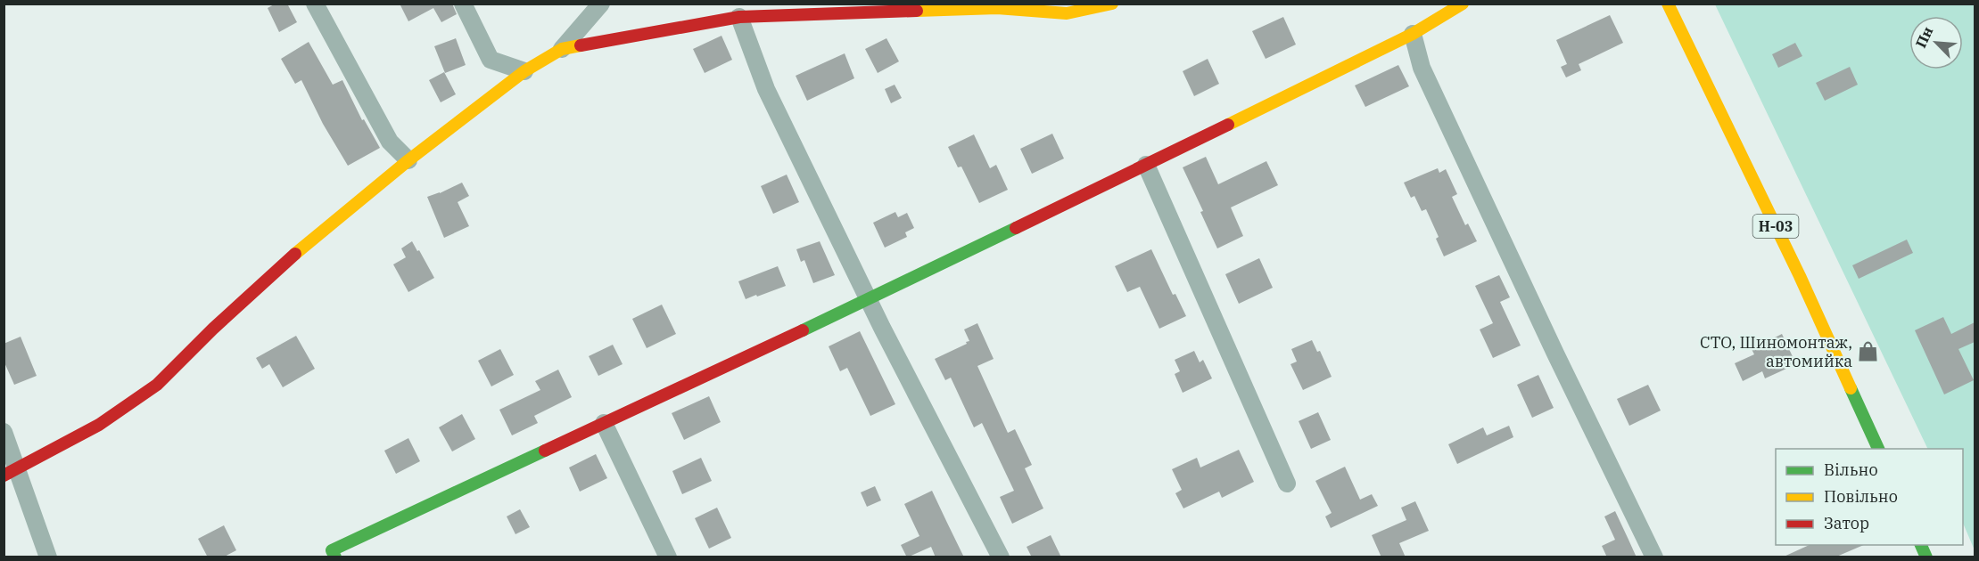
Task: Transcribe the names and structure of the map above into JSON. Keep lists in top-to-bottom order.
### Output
{
  "streets": {
    "street": ["Н-03"]
  },
  "places": {
    "shop": ["СТО, Шиномонтаж, автомийка"]
  },
  "legend": ["Вільно", "Повільно", "Затор"],
  "north": "top left"
}
